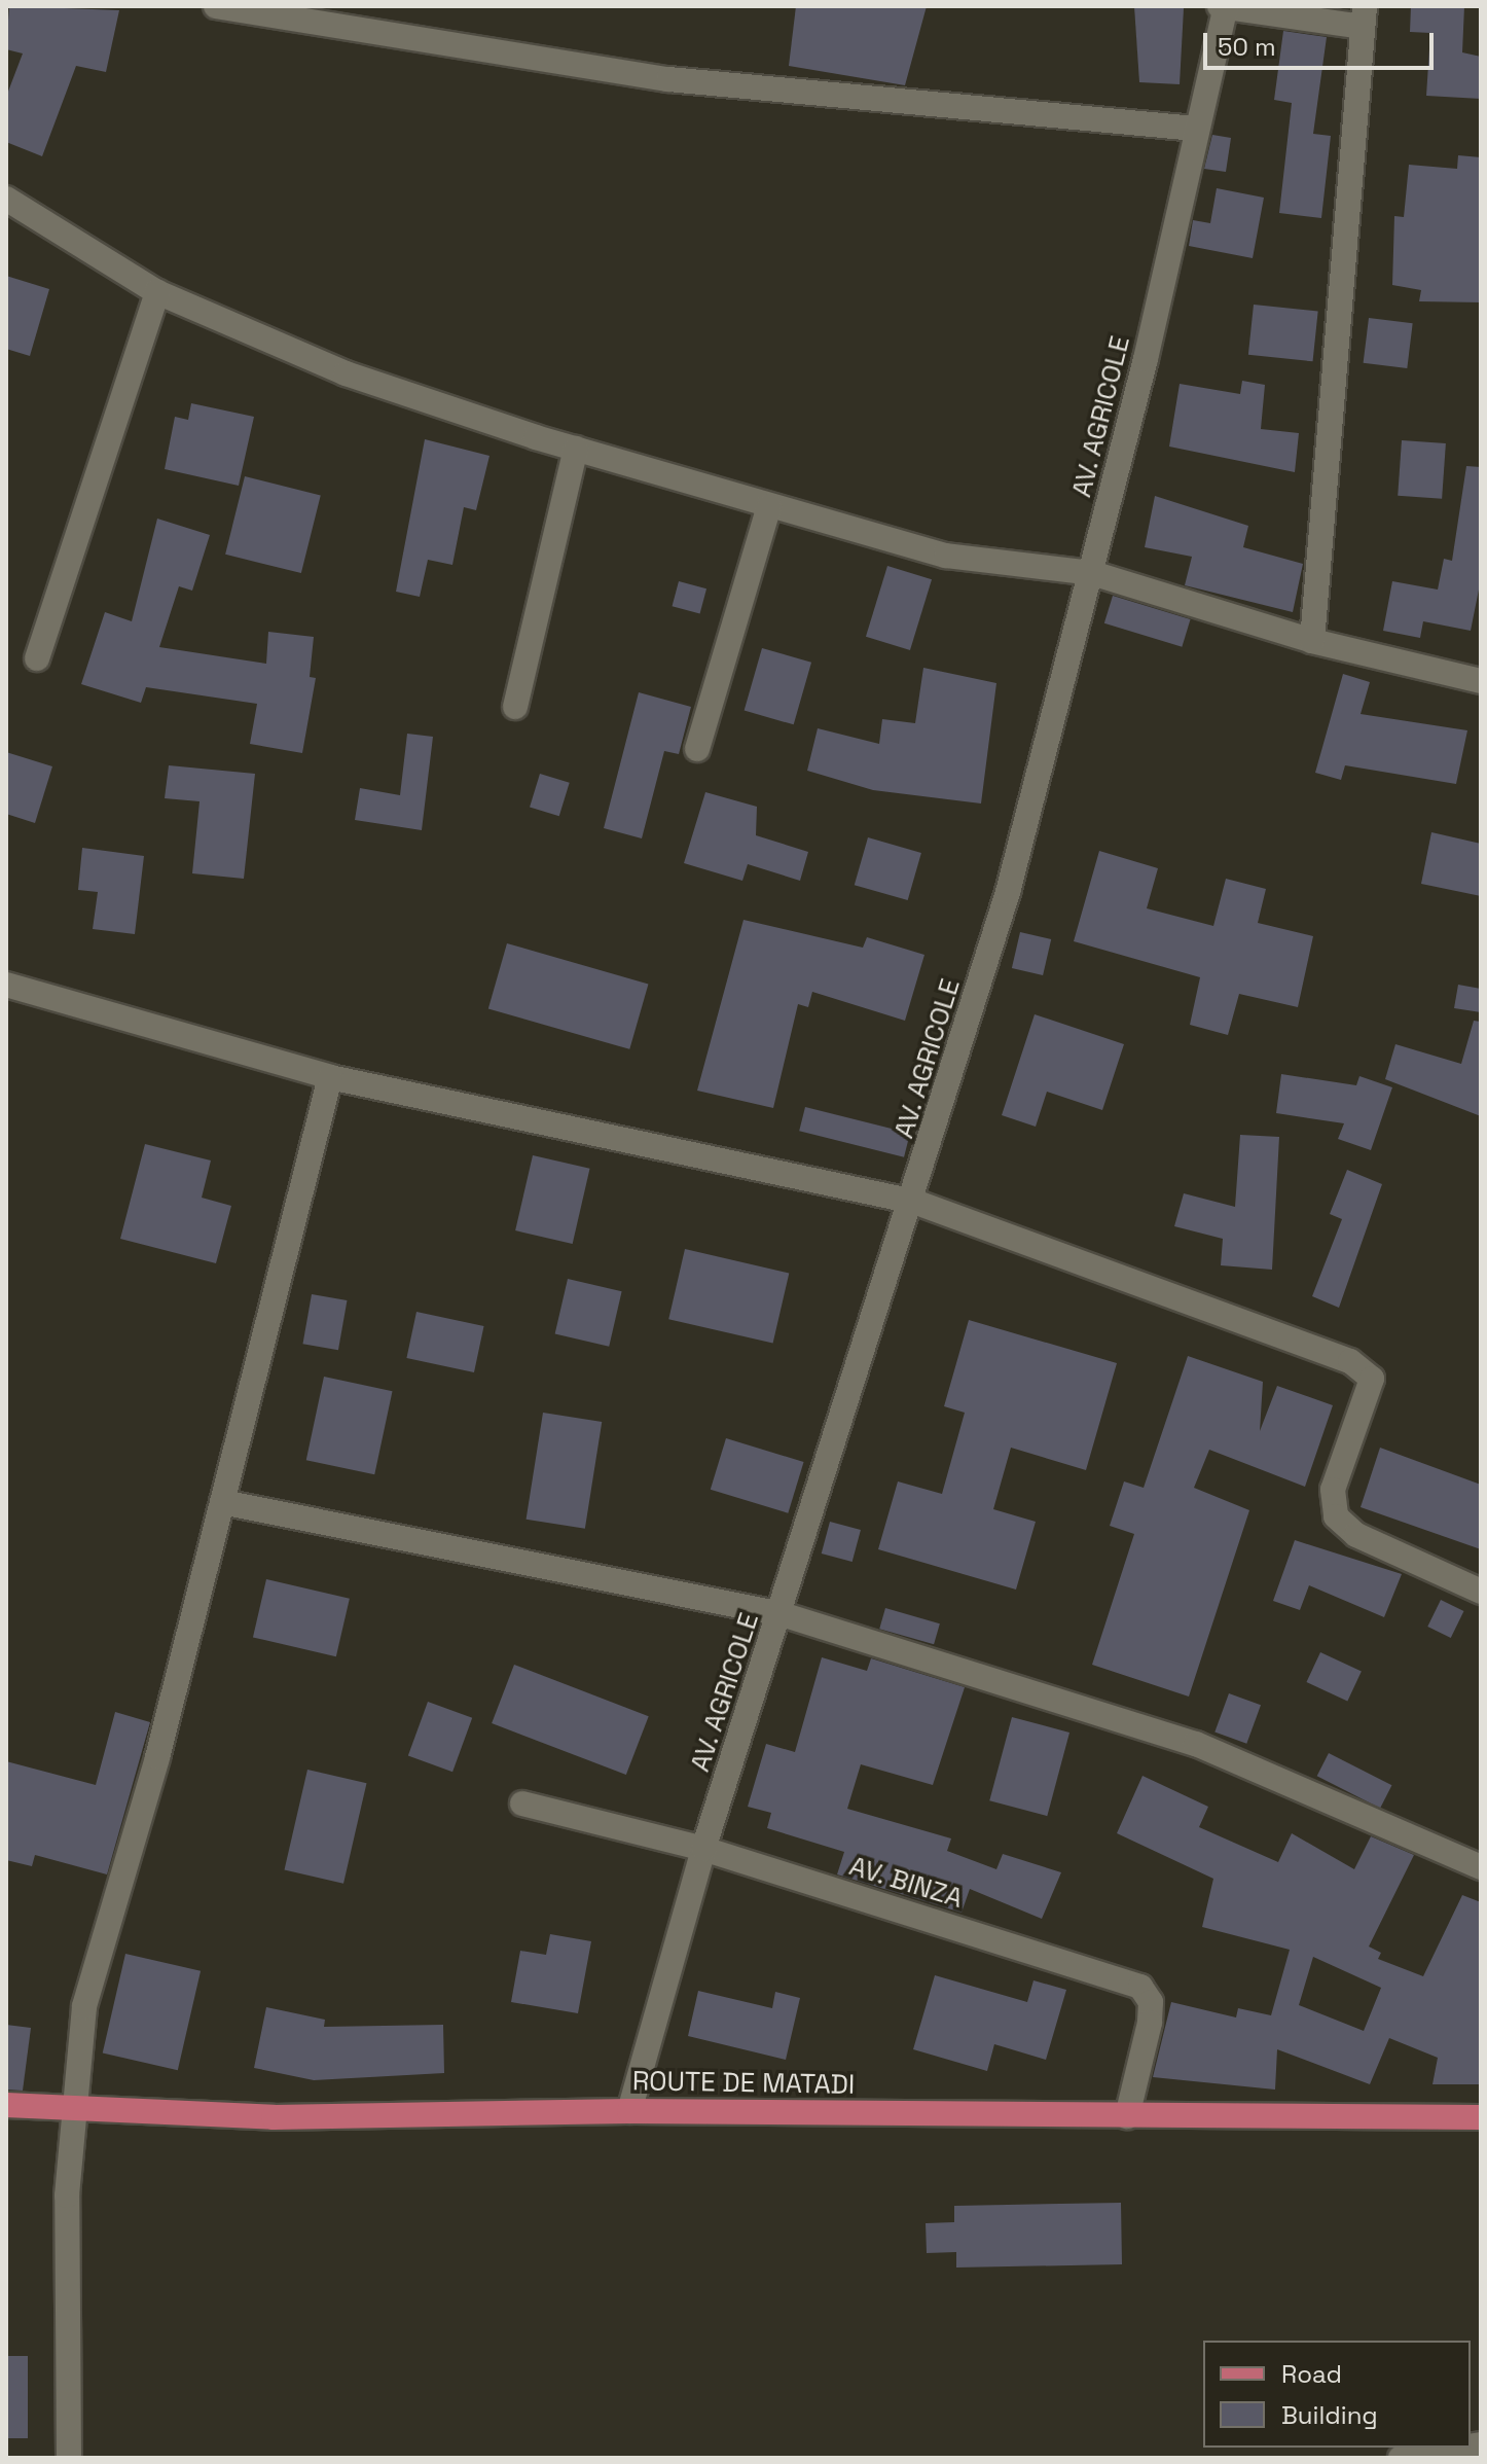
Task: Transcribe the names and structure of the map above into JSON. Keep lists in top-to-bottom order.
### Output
{
  "streets": {
    "main road": ["ROUTE DE MATADI"],
    "street": ["AV. AGRICOLE", "AV. BINZA"]
  },
  "crossings": [
    ["AV. AGRICOLE", "AV. BINZA"],
    ["AV. AGRICOLE", "ROUTE DE MATADI"],
    ["AV. BINZA", "ROUTE DE MATADI"]
  ],
  "legend": ["Road", "Building"],
  "scale_bar": "50 m"
}
